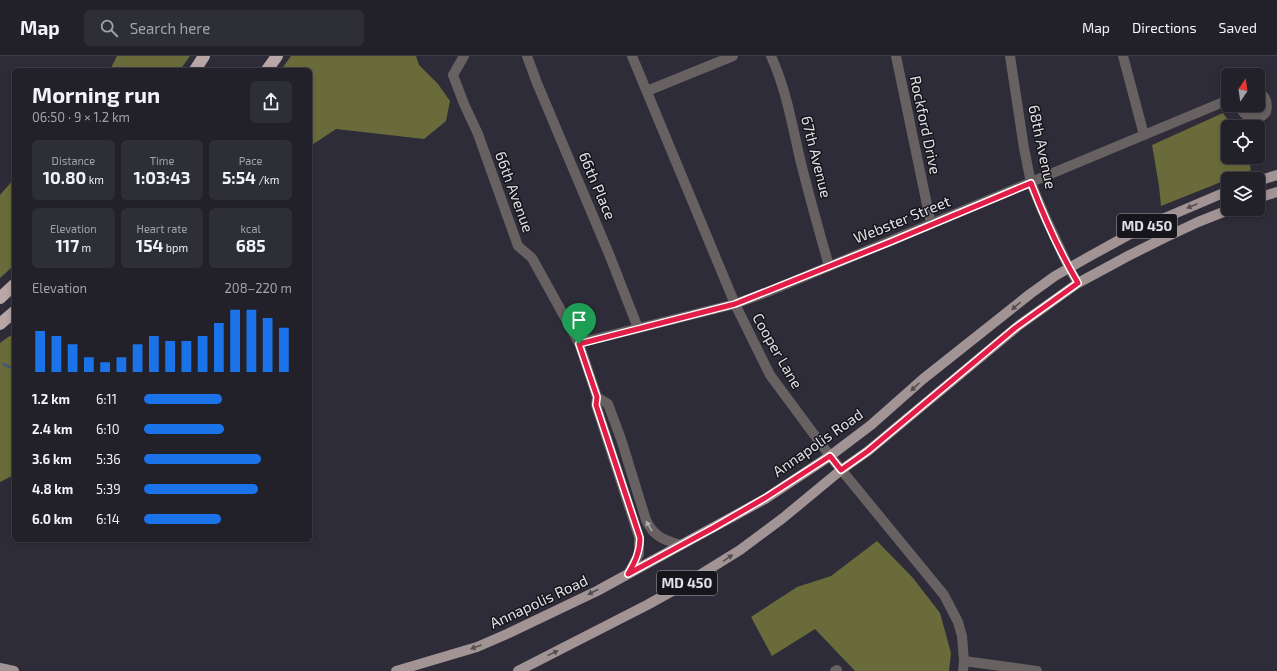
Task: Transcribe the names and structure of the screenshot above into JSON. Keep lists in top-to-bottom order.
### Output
{
  "streets": {
    "main road": ["MD 450", "Annapolis Road"],
    "street": [
      "Rockford Drive",
      "68th Avenue",
      "67th Avenue",
      "66th Place",
      "66th Avenue",
      "Webster Street",
      "Cooper Lane"
    ]
  },
  "crossings": [
    ["Rockford Drive", "Webster Street"],
    ["68th Avenue", "Webster Street"],
    ["68th Avenue", "MD 450"],
    ["68th Avenue", "Annapolis Road"],
    ["67th Avenue", "Webster Street"],
    ["66th Place", "Webster Street"],
    ["66th Avenue", "Webster Street"],
    ["66th Avenue", "Annapolis Road"],
    ["Webster Street", "Cooper Lane"],
    ["MD 450", "Cooper Lane"],
    ["Cooper Lane", "Annapolis Road"]
  ],
  "north": "top",
  "page": {
    "header": "Map",
    "search": "Search here",
    "nav": ["Map", "Directions", "Saved"],
    "heading": ["Morning run", "06:50 · 9 × 1.2 km"],
    "stats": [
      ["Distance", "10.80 km"],
      ["Time", "1:03:43"],
      ["Pace", "5:54 /km"],
      ["Elevation", "117 m"],
      ["Heart rate", "154 bpm"],
      ["kcal", "685"]
    ],
    "chart": ["Elevation", "208–220 m"],
    "list": [
      {
        "name": "1.2 km",
        "note": "6:11"
      },
      {
        "name": "2.4 km",
        "note": "6:10"
      },
      {
        "name": "3.6 km",
        "note": "5:36"
      },
      {
        "name": "4.8 km",
        "note": "5:39"
      },
      {
        "name": "6.0 km",
        "note": "6:14"
      }
    ]
  }
}
